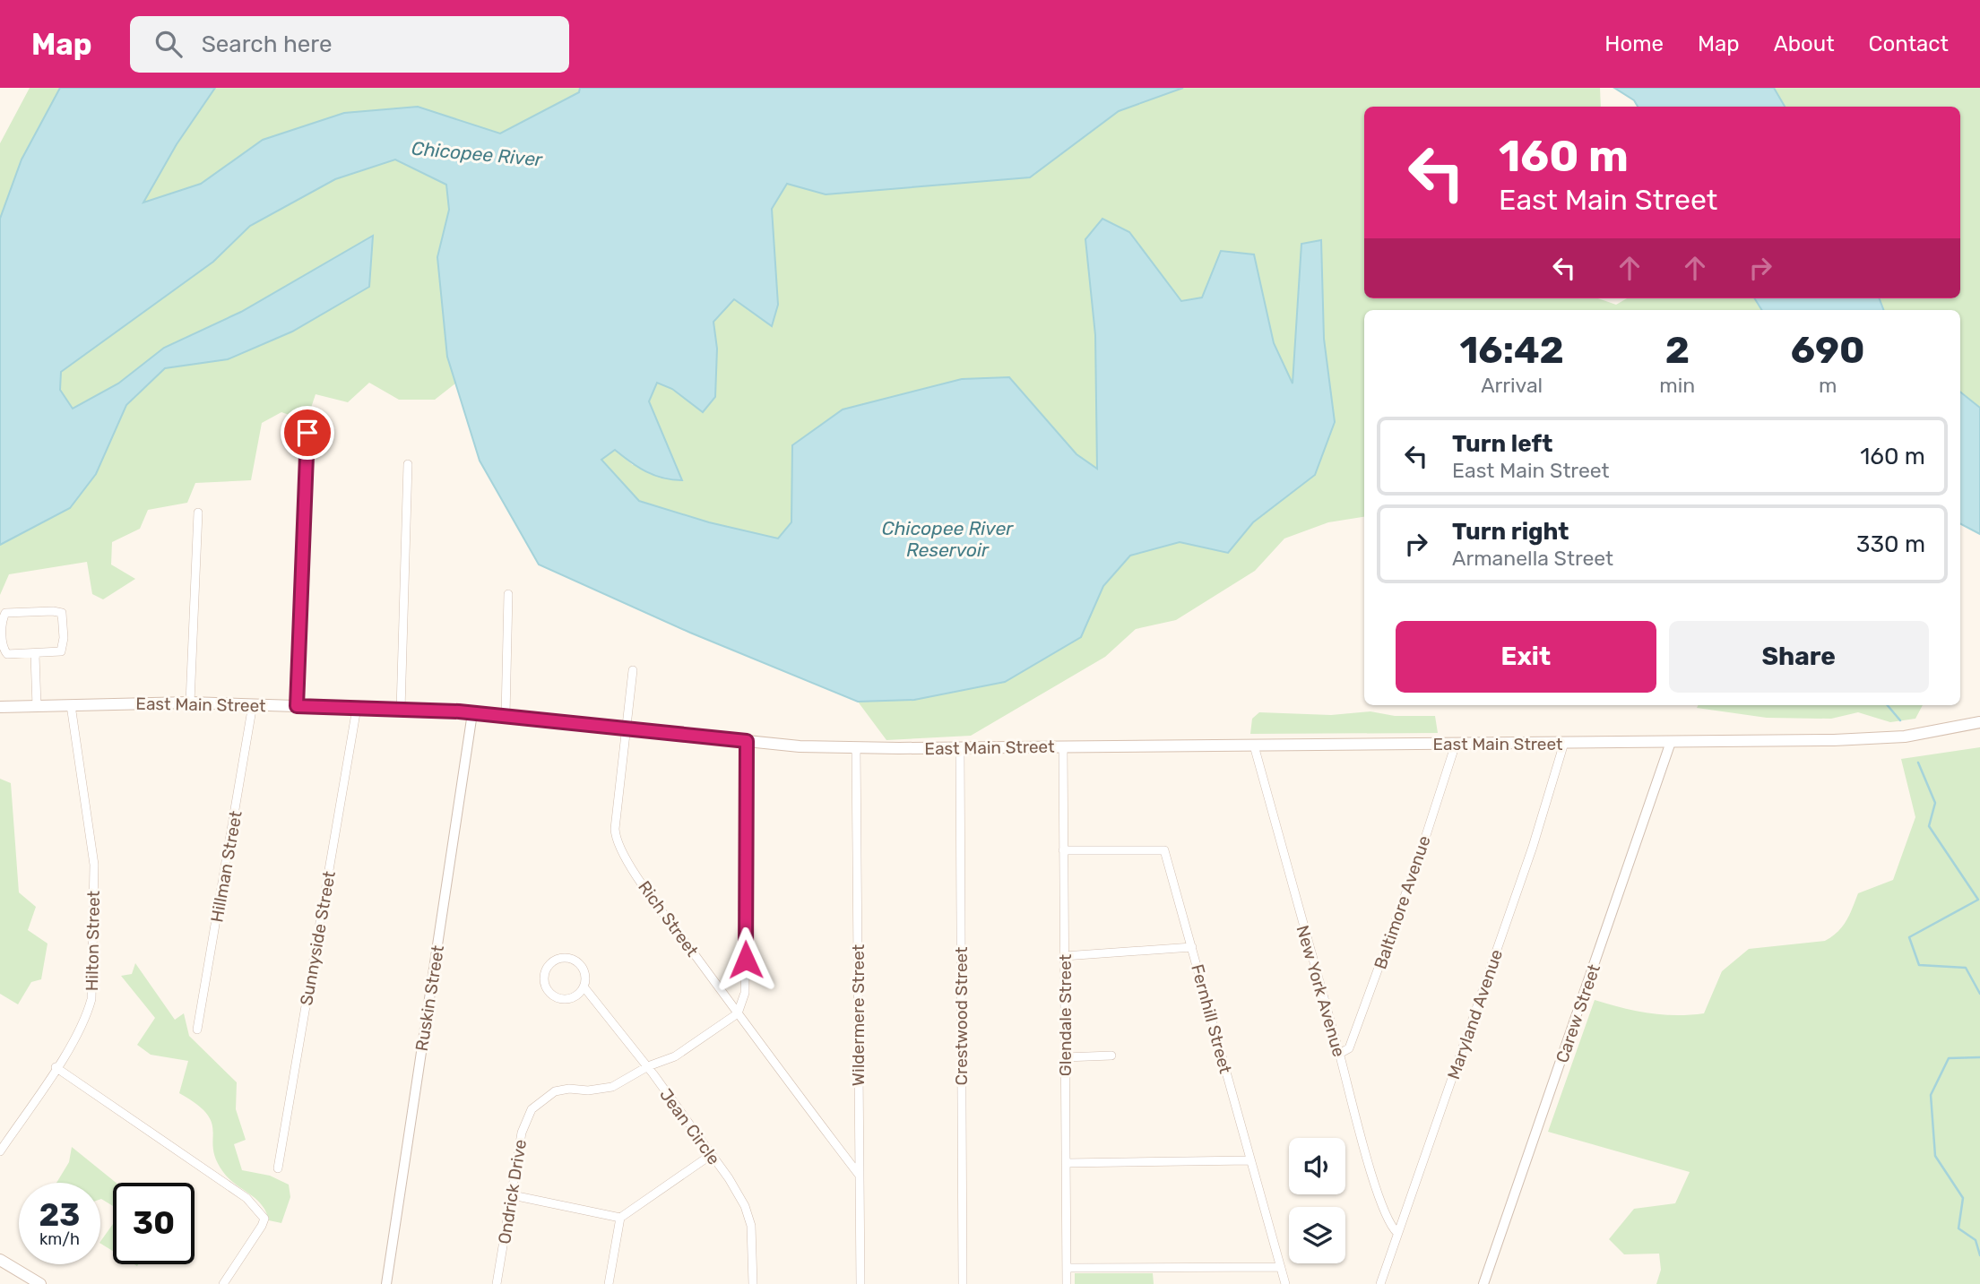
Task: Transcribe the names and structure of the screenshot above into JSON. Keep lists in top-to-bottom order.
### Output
{
  "streets": {
    "main road": ["East Main Street"],
    "street": [
      "Hillman Street",
      "Baltimore Avenue",
      "Rich Street",
      "Sunnyside Street",
      "Hilton Street",
      "New York Avenue",
      "Ruskin Street",
      "Carew Street",
      "Maryland Avenue",
      "Wildermere Street",
      "Glendale Street",
      "Crestwood Street",
      "Fernhill Street",
      "Jean Circle",
      "Ondrick Drive"
    ]
  },
  "crossings": [
    ["East Main Street", "Hillman Street"],
    ["East Main Street", "Baltimore Avenue"],
    ["East Main Street", "Rich Street"],
    ["East Main Street", "Sunnyside Street"],
    ["East Main Street", "Hilton Street"],
    ["East Main Street", "New York Avenue"],
    ["East Main Street", "Ruskin Street"],
    ["East Main Street", "Carew Street"],
    ["East Main Street", "Maryland Avenue"],
    ["East Main Street", "Wildermere Street"],
    ["East Main Street", "Glendale Street"],
    ["East Main Street", "Crestwood Street"],
    ["Baltimore Avenue", "New York Avenue"],
    ["Rich Street", "Wildermere Street"],
    ["Rich Street", "Ondrick Drive"],
    ["New York Avenue", "Maryland Avenue"],
    ["Glendale Street", "Fernhill Street"],
    ["Jean Circle", "Ondrick Drive"]
  ],
  "water": ["Chicopee River", "Chicopee River Reservoir"],
  "page": {
    "header": "Map",
    "search": "Search here",
    "nav": [
      "Home",
      "Map",
      "About",
      "Contact"
    ],
    "turn": ["160 m", "East Main Street"],
    "eta": [
      "16:42",
      "Arrival",
      "2",
      "min",
      "690",
      "m"
    ],
    "list": [
      {
        "name": "Turn left",
        "note": "East Main Street",
        "value": "160 m"
      },
      {
        "name": "Turn right",
        "note": "Armanella Street",
        "value": "330 m"
      }
    ],
    "buttons": ["Exit", "Share"],
    "speed": "23 km/h",
    "limit": "30"
  }
}
